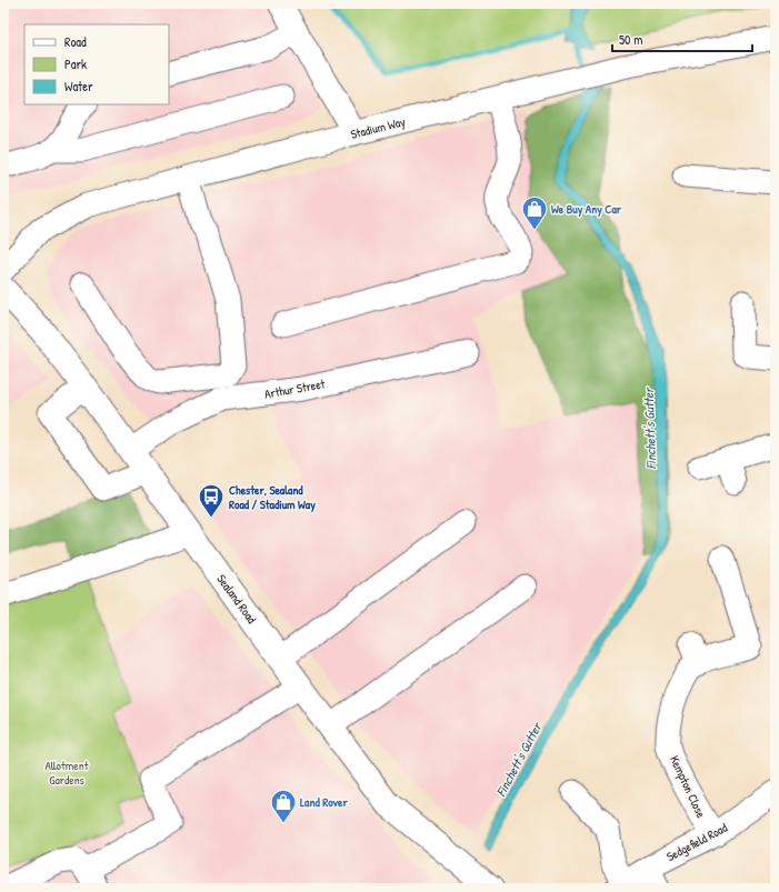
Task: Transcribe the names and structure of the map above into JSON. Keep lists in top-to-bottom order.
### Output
{
  "streets": {
    "main road": ["Sealand Road"],
    "street": [
      "Stadium Way",
      "Arthur Street",
      "Kempton Close",
      "Sedgefield Road"
    ]
  },
  "crossings": [
    ["Arthur Street", "Sealand Road"],
    ["Kempton Close", "Sedgefield Road"]
  ],
  "water": ["Finchett's Gutter"],
  "parks": ["Allotment Gardens"],
  "places": {
    "shop": ["We Buy Any Car", "Land Rover"],
    "bus stop": ["Chester, Sealand Road / Stadium Way"]
  },
  "legend": ["Road", "Park", "Water"],
  "scale_bar": "50 m"
}
